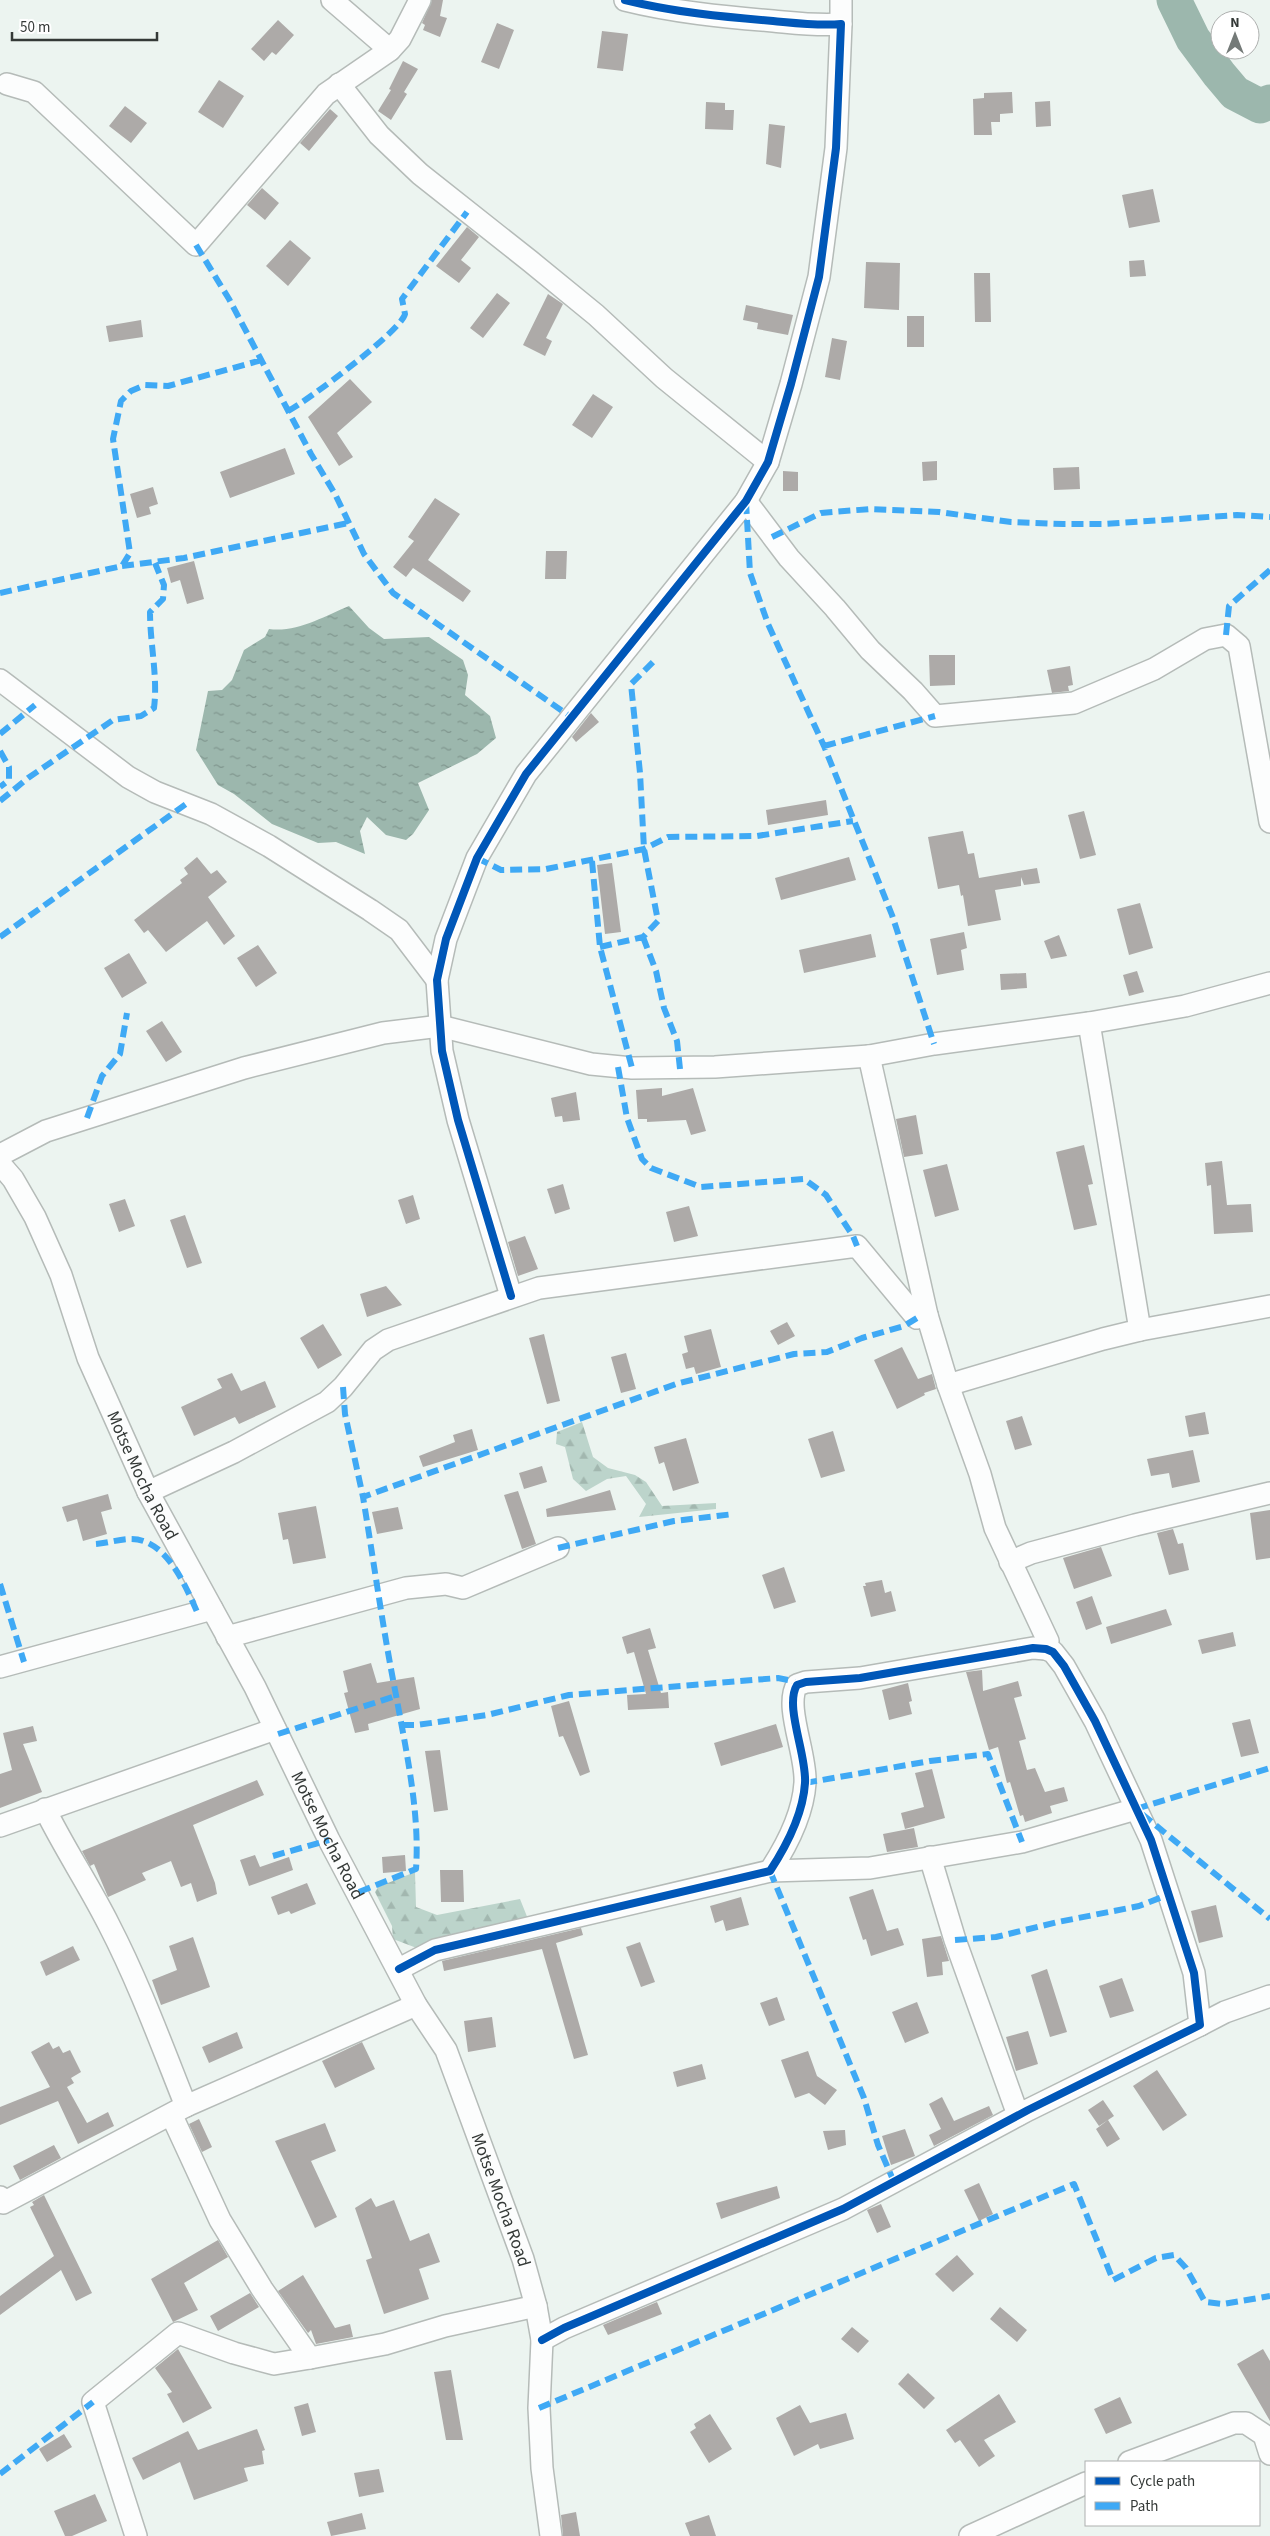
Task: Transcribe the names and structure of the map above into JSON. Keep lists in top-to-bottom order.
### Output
{
  "streets": {
    "street": ["Motse Mocha Road"]
  },
  "legend": ["Cycle path", "Path"],
  "scale_bar": "50 m",
  "north": "top"
}
